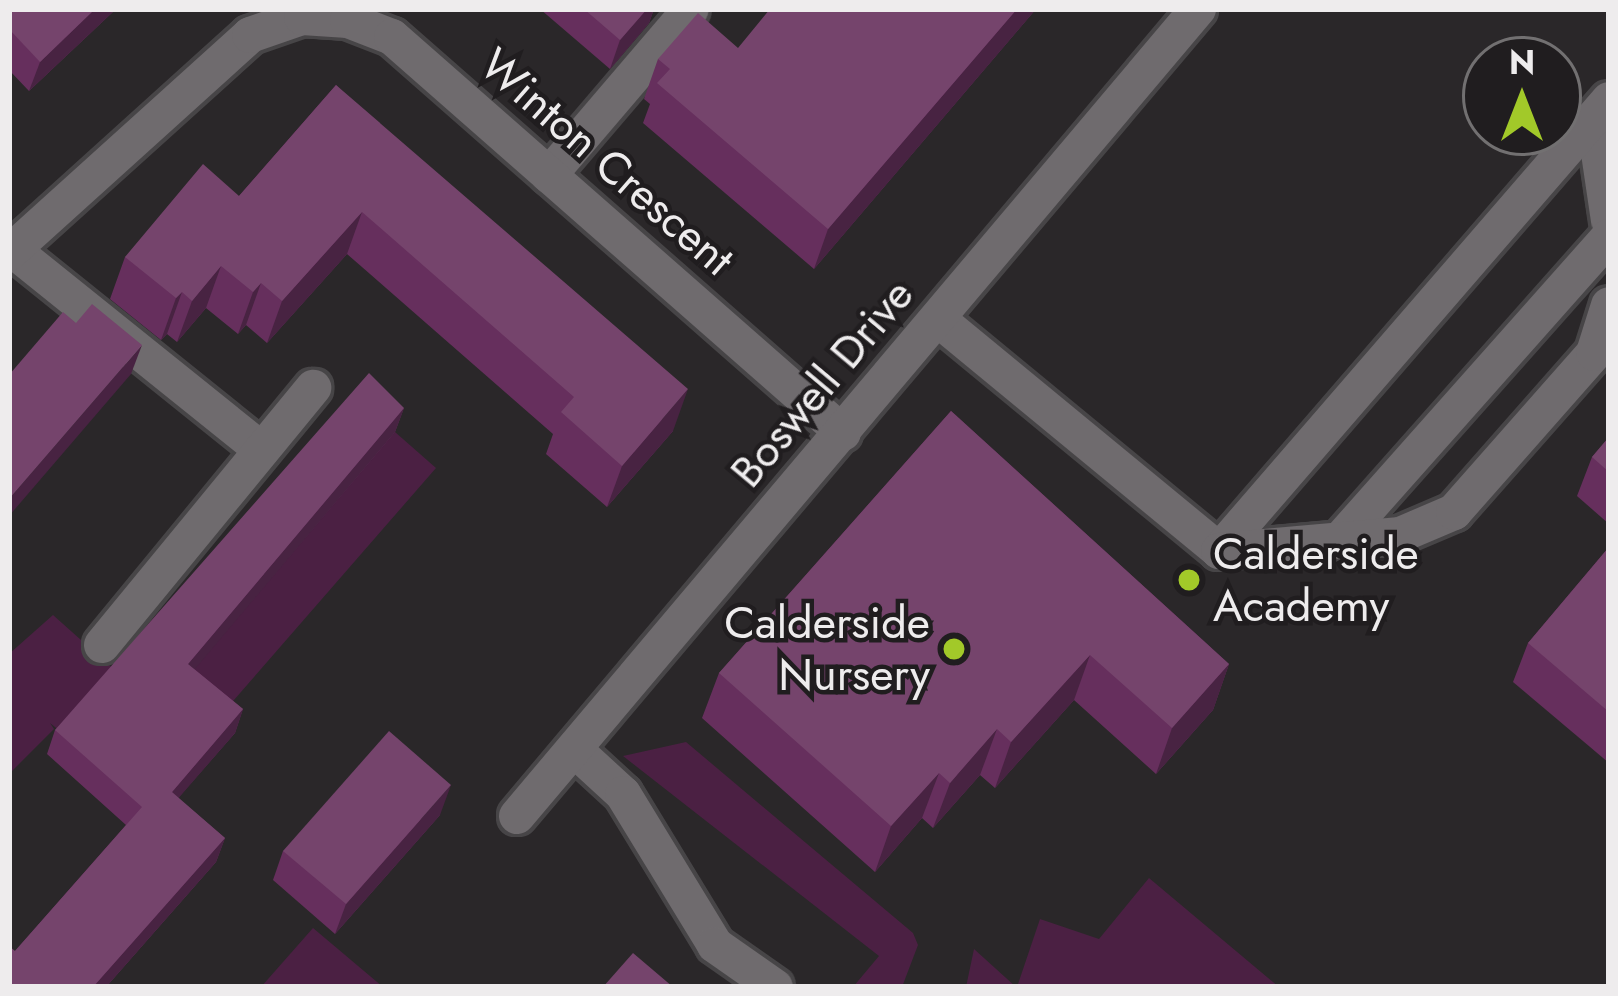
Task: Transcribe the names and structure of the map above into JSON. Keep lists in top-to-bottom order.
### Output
{
  "streets": {
    "street": ["Winton Crescent", "Boswell Drive"]
  },
  "crossings": [
    ["Winton Crescent", "Boswell Drive"]
  ],
  "places": ["Calderside Academy", "Calderside Nursery"],
  "north": "top"
}
